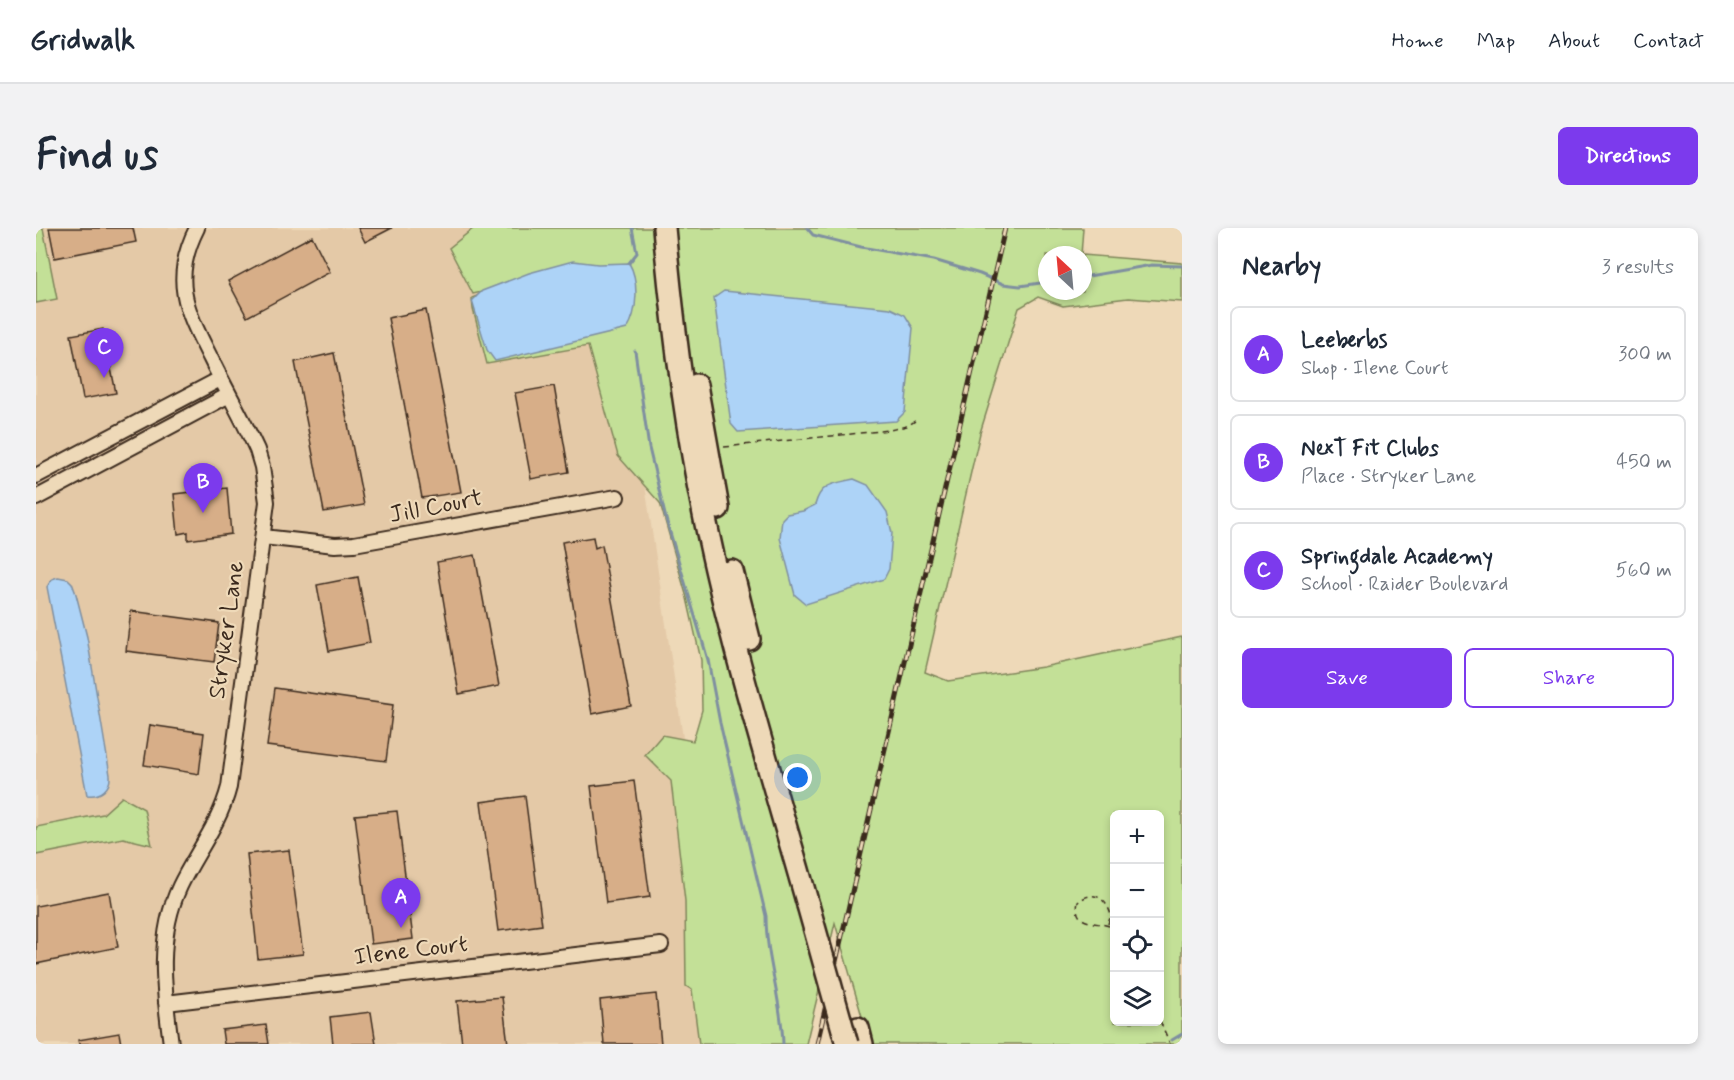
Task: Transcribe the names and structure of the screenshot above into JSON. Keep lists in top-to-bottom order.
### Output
{
  "streets": {
    "street": ["Jill Court", "Stryker Lane", "Ilene Court"]
  },
  "crossings": [
    ["Jill Court", "Stryker Lane"],
    ["Stryker Lane", "Ilene Court"]
  ],
  "north": "top left",
  "page": {
    "header": "Gridwalk",
    "nav": [
      "Home",
      "Map",
      "About",
      "Contact"
    ],
    "buttons": [
      "Directions",
      ["Save", "Share"]
    ],
    "title": "Find us",
    "heading": ["Nearby", "3 results"],
    "list": [
      {
        "mark": "A",
        "name": "Leeberbs",
        "note": "Shop · Ilene Court",
        "value": "300 m"
      },
      {
        "mark": "B",
        "name": "NexT Fit Clubs",
        "note": "Place · Stryker Lane",
        "value": "450 m"
      },
      {
        "mark": "C",
        "name": "Springdale Academy",
        "note": "School · Raider Boulevard",
        "value": "560 m"
      }
    ],
    "pins": ["C", "B", "A"],
    "map_buttons": ["+", "−"]
  }
}
